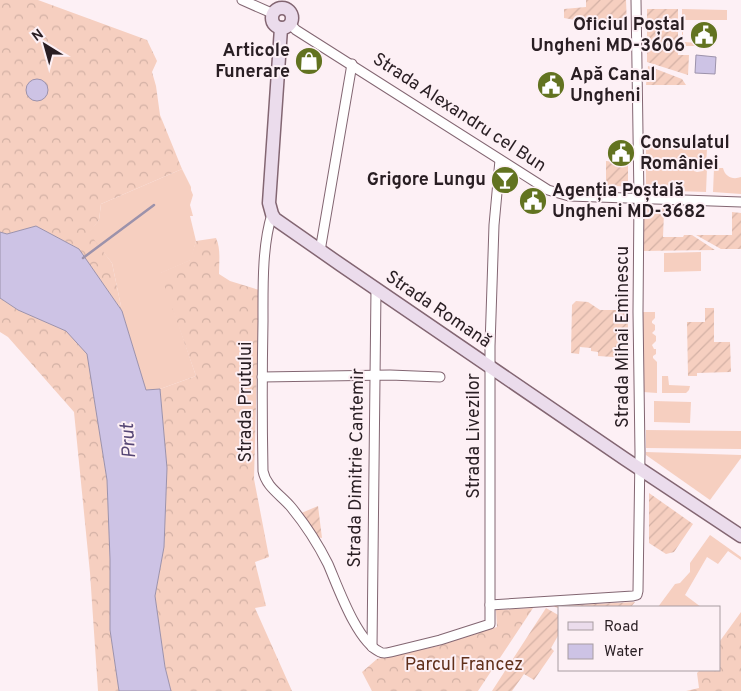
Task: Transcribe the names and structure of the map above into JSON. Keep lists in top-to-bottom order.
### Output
{
  "streets": {
    "main road": ["Strada Romană"],
    "street": [
      "Strada Alexandru cel Bun",
      "Strada Mihai Eminescu",
      "Strada Prutului",
      "Strada Livezilor",
      "Strada Dimitrie Cantemir"
    ]
  },
  "crossings": [
    ["Strada Alexandru cel Bun", "Strada Mihai Eminescu"],
    ["Strada Alexandru cel Bun", "Strada Livezilor"],
    ["Strada Romană", "Strada Mihai Eminescu"],
    ["Strada Romană", "Strada Prutului"],
    ["Strada Romană", "Strada Livezilor"],
    ["Strada Romană", "Strada Dimitrie Cantemir"],
    ["Strada Mihai Eminescu", "Strada Livezilor"],
    ["Strada Prutului", "Strada Livezilor"],
    ["Strada Prutului", "Strada Dimitrie Cantemir"],
    ["Strada Livezilor", "Strada Dimitrie Cantemir"]
  ],
  "water": ["Prut"],
  "parks": ["Parcul Francez"],
  "places": {
    "public building": [
      "Oficiul Poștal Ungheni MD-3606",
      "Apă Canal Ungheni",
      "Consulatul României",
      "Agenția Poștală Ungheni MD-3682"
    ],
    "shop": ["Articole Funerare"],
    "bar": ["Grigore Lungu"]
  },
  "legend": ["Road", "Water"],
  "north": "top left"
}
